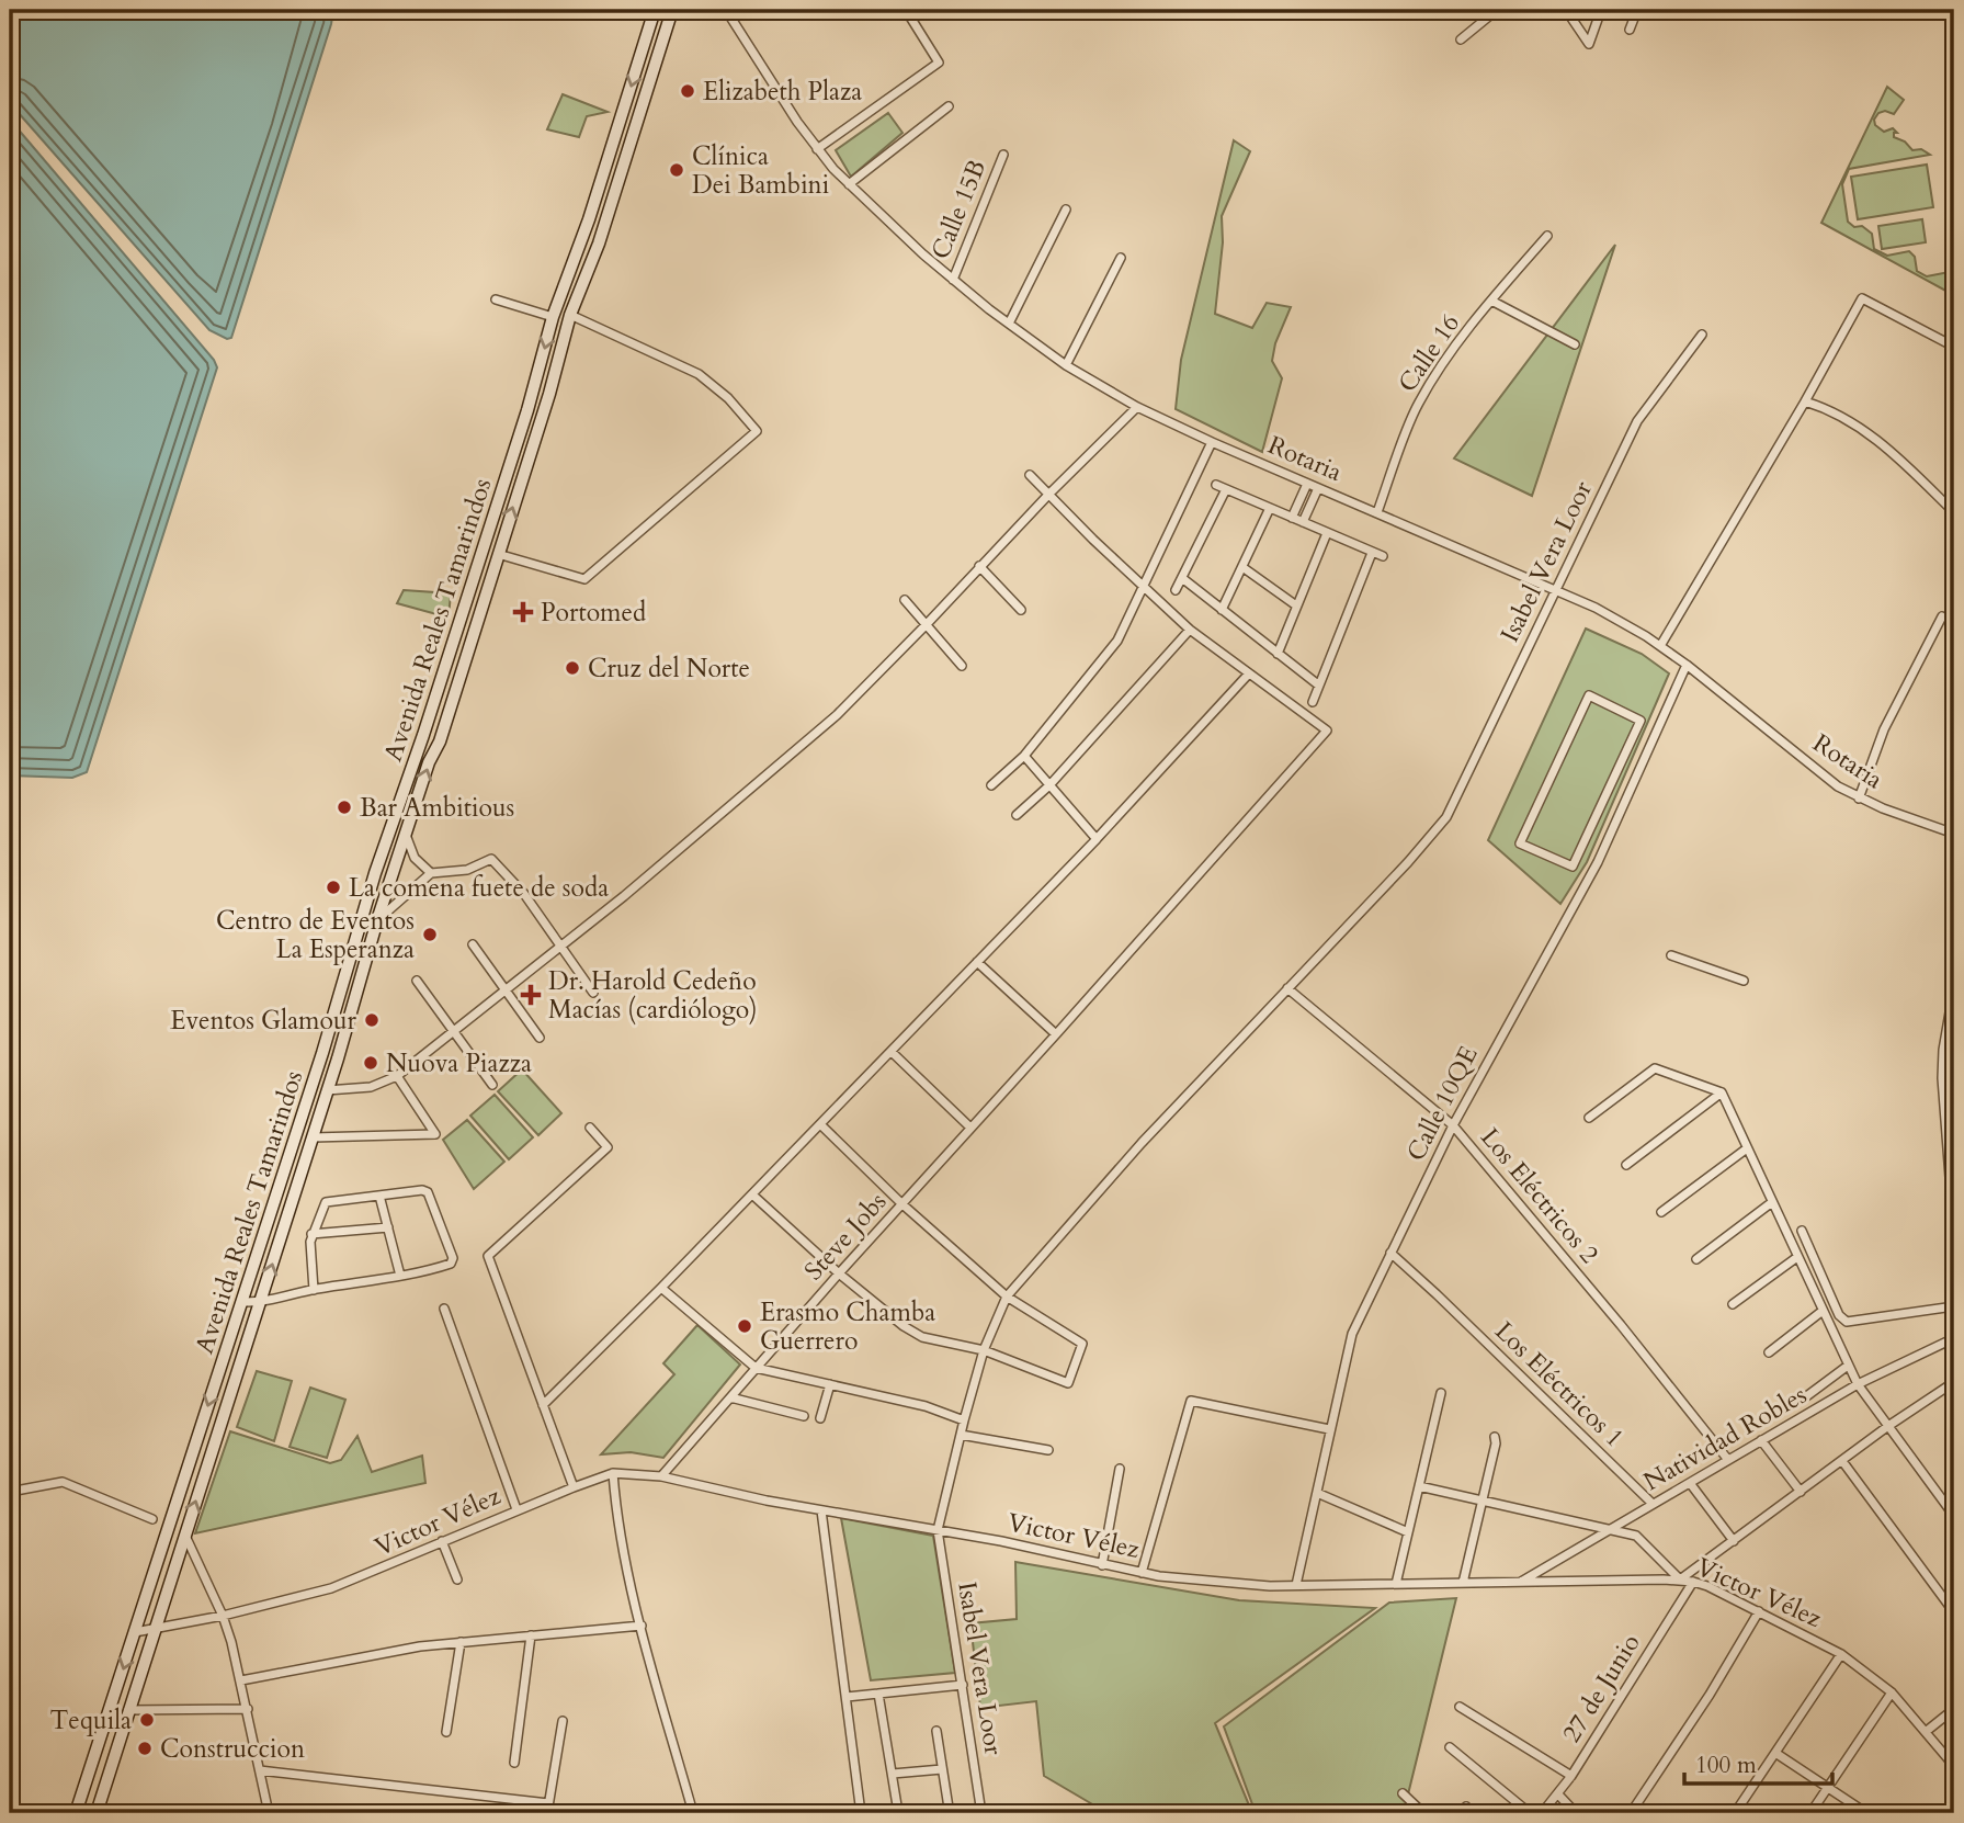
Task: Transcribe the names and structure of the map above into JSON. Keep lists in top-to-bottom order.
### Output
{
  "streets": {
    "main road": ["Avenida Reales Tamarindos"],
    "street": [
      "Calle 15B",
      "Calle 16",
      "Rotaria",
      "Isabel Vera Loor",
      "Calle 10QE",
      "Los Eléctricos 2",
      "Steve Jobs",
      "Los Eléctricos 1",
      "Natividad Robles",
      "Victor Vélez",
      "27 de Junio"
    ]
  },
  "crossings": [
    ["Calle 15B", "Rotaria"],
    ["Calle 16", "Rotaria"],
    ["Rotaria", "Isabel Vera Loor"],
    ["Rotaria", "Calle 10QE"],
    ["Isabel Vera Loor", "Los Eléctricos 2"],
    ["Isabel Vera Loor", "Victor Vélez"],
    ["Avenida Reales Tamarindos", "Victor Vélez"],
    ["Calle 10QE", "Los Eléctricos 2"],
    ["Calle 10QE", "Los Eléctricos 1"],
    ["Calle 10QE", "Victor Vélez"],
    ["Los Eléctricos 2", "Natividad Robles"],
    ["Steve Jobs", "Victor Vélez"],
    ["Los Eléctricos 1", "Natividad Robles"],
    ["Natividad Robles", "Victor Vélez"],
    ["Victor Vélez", "27 de Junio"]
  ],
  "places": {
    "other": [
      "Elizabeth Plaza",
      "Clínica Dei Bambini",
      "Cruz del Norte",
      "Bar Ambitious",
      "La comena fuete de soda",
      "Centro de Eventos La Esperanza",
      "Eventos Glamour",
      "Nuova Piazza",
      "Erasmo Chamba Guerrero",
      "Tequila",
      "Construccion"
    ],
    "health": ["Portomed", "Dr. Harold Cedeño Macías (cardiólogo)"]
  },
  "scale_bar": "100 m"
}
